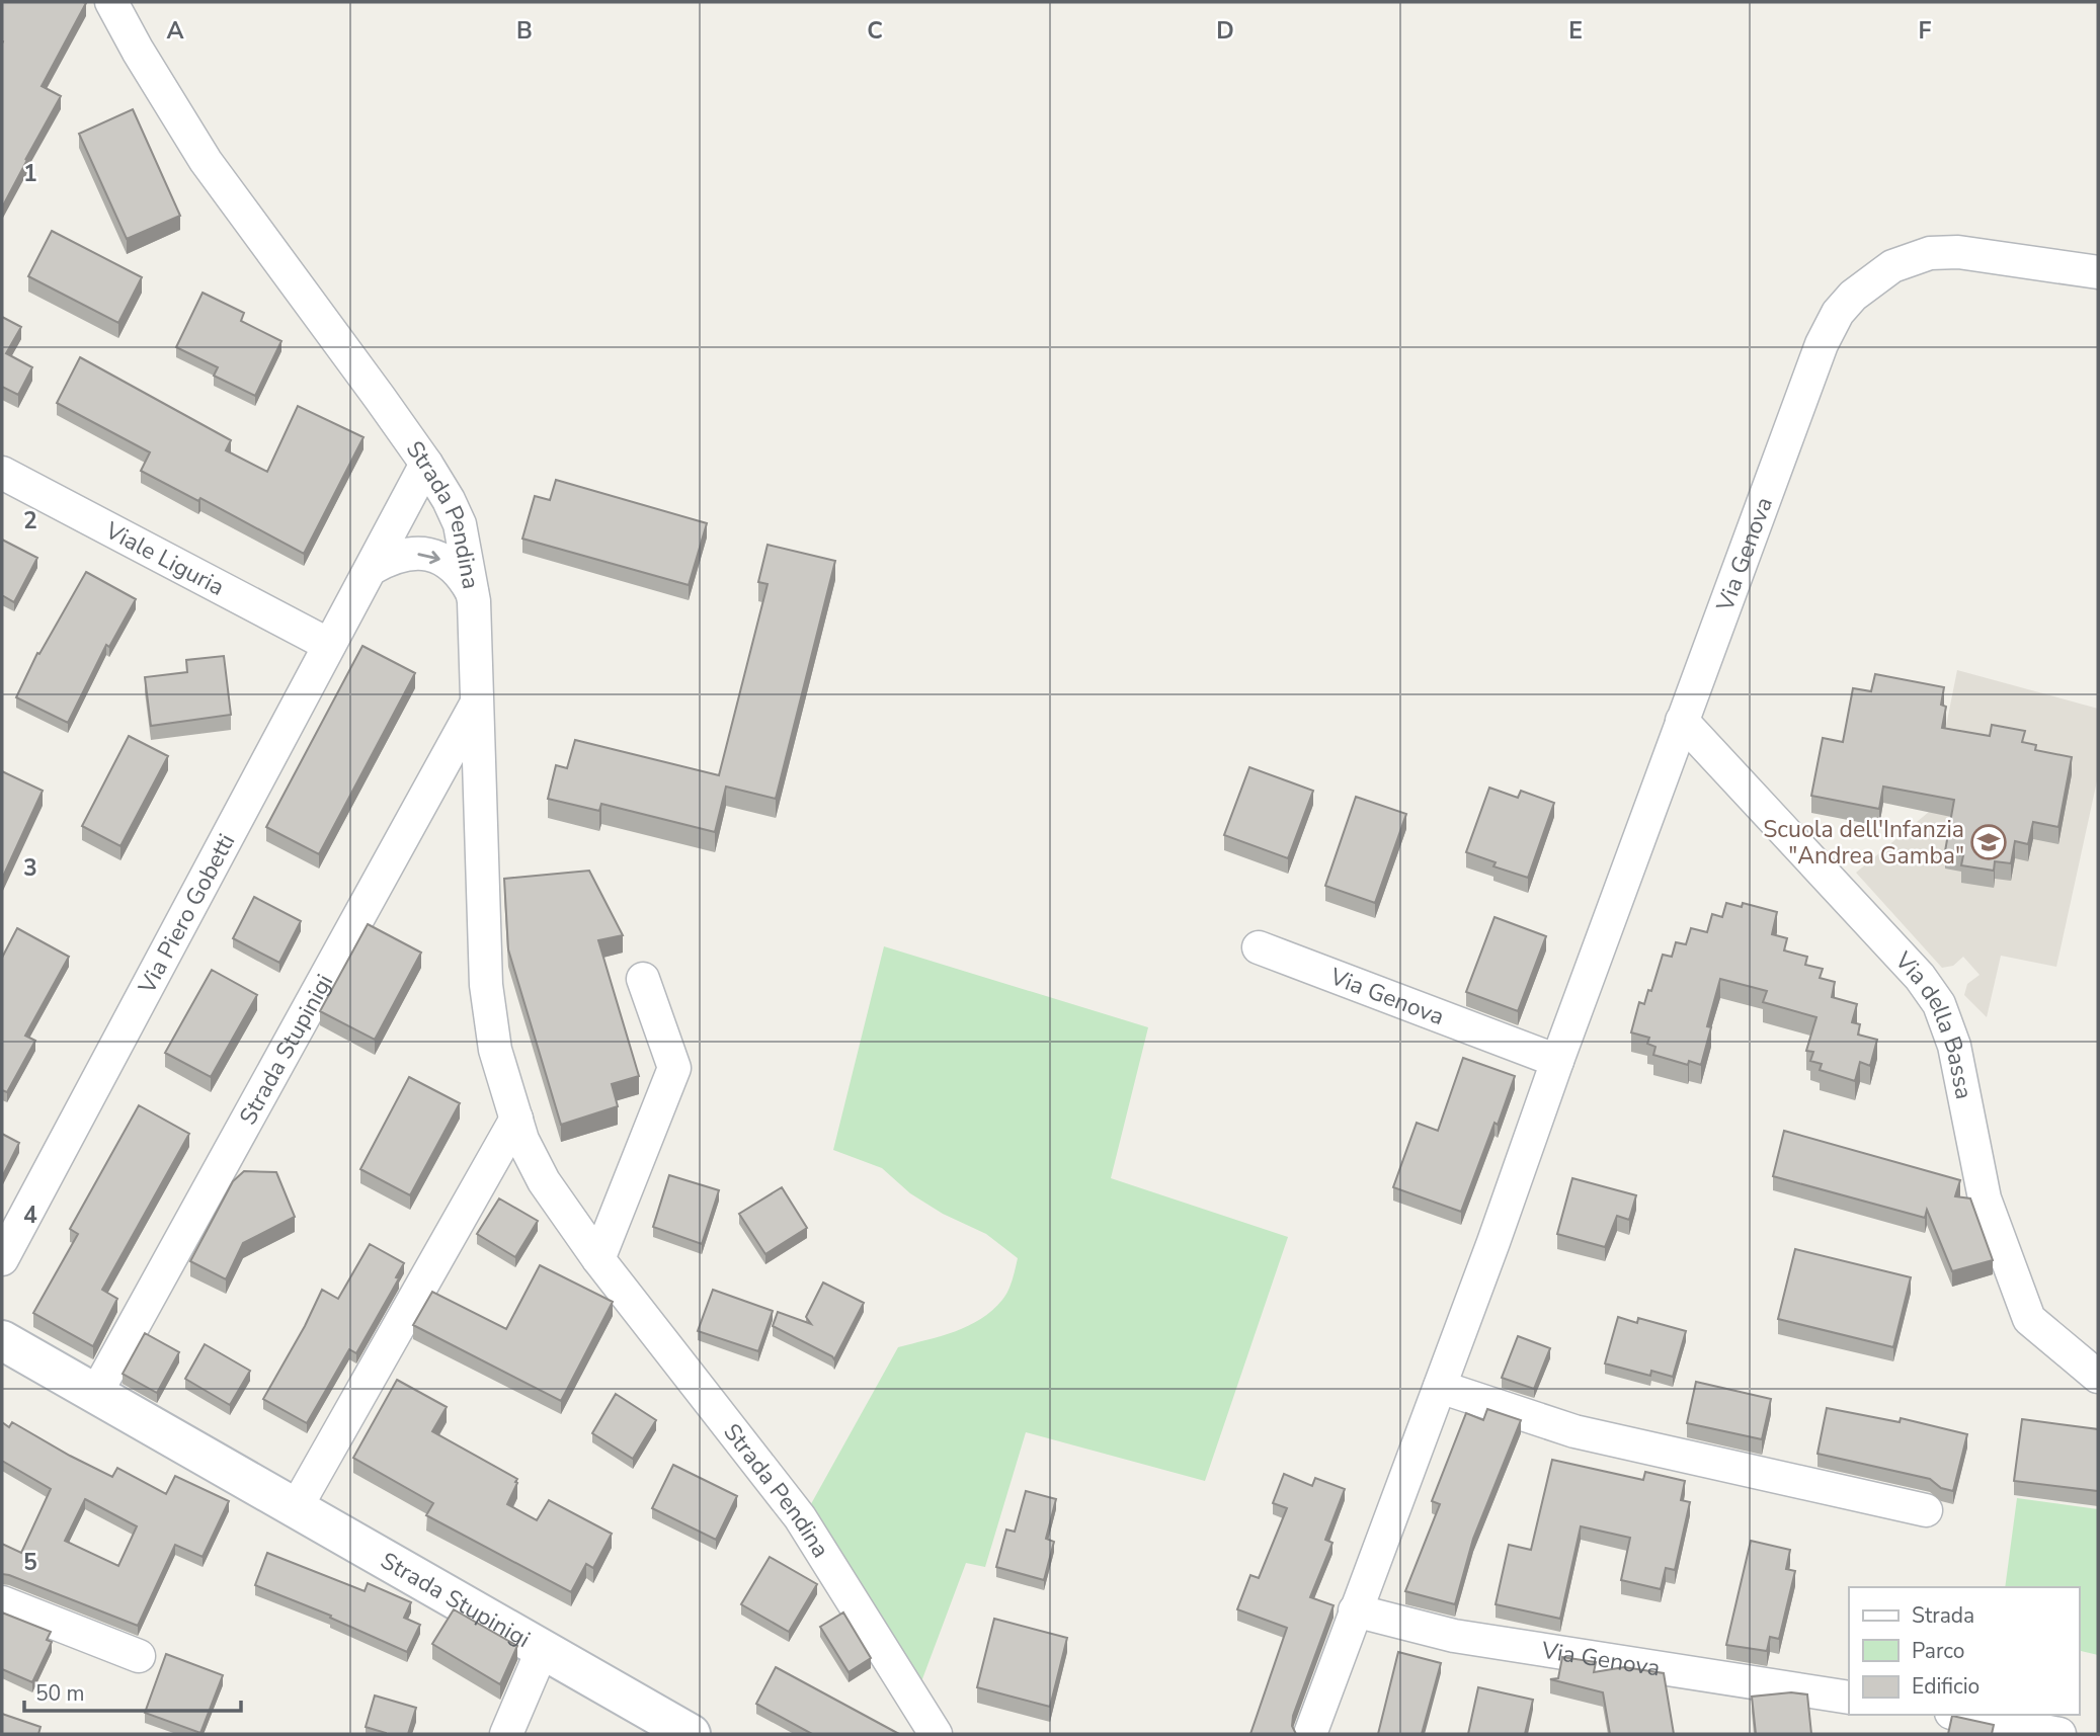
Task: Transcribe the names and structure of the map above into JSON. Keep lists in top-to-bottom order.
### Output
{
  "streets": {
    "street": [
      "Strada Pendina",
      "Via Genova",
      "Viale Liguria",
      "Via Piero Gobetti",
      "Via della Bassa",
      "Strada Stupinigi"
    ]
  },
  "crossings": [
    ["Strada Pendina", "Via Piero Gobetti"],
    ["Strada Pendina", "Strada Stupinigi"],
    ["Via Genova", "Via della Bassa"],
    ["Viale Liguria", "Via Piero Gobetti"]
  ],
  "places": {
    "school or university": ["Scuola dell'Infanzia \"Andrea Gamba\""]
  },
  "legend": ["Strada", "Parco", "Edificio"],
  "scale_bar": "50 m",
  "grid": {
    "columns": [
      "A",
      "B",
      "C",
      "D",
      "E",
      "F"
    ],
    "rows": [
      "1",
      "2",
      "3",
      "4",
      "5"
    ]
  }
}
